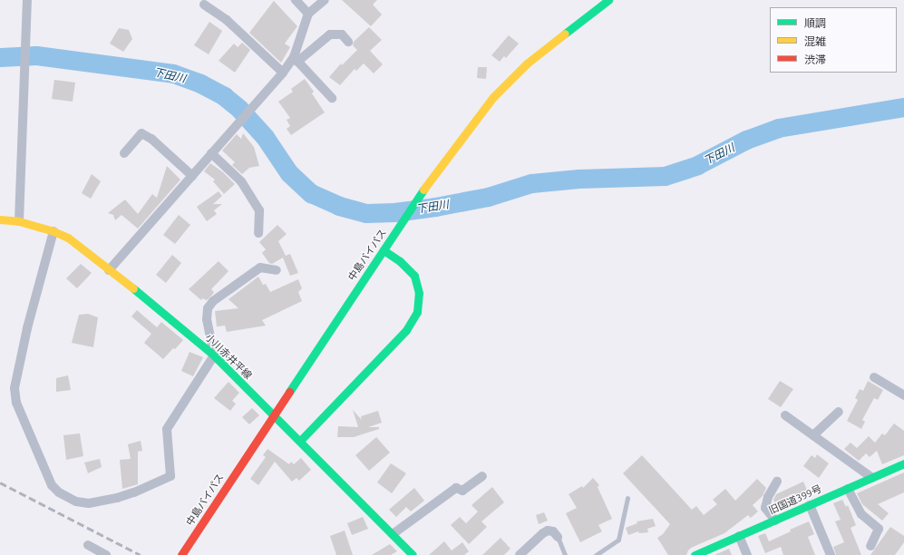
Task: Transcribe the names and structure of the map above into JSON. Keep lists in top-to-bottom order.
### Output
{
  "streets": {
    "main road": ["中島バイパス", "小川赤井平線", "旧国道399号"]
  },
  "water": ["下田川"],
  "legend": ["順調", "混雑", "渋滞"]
}
